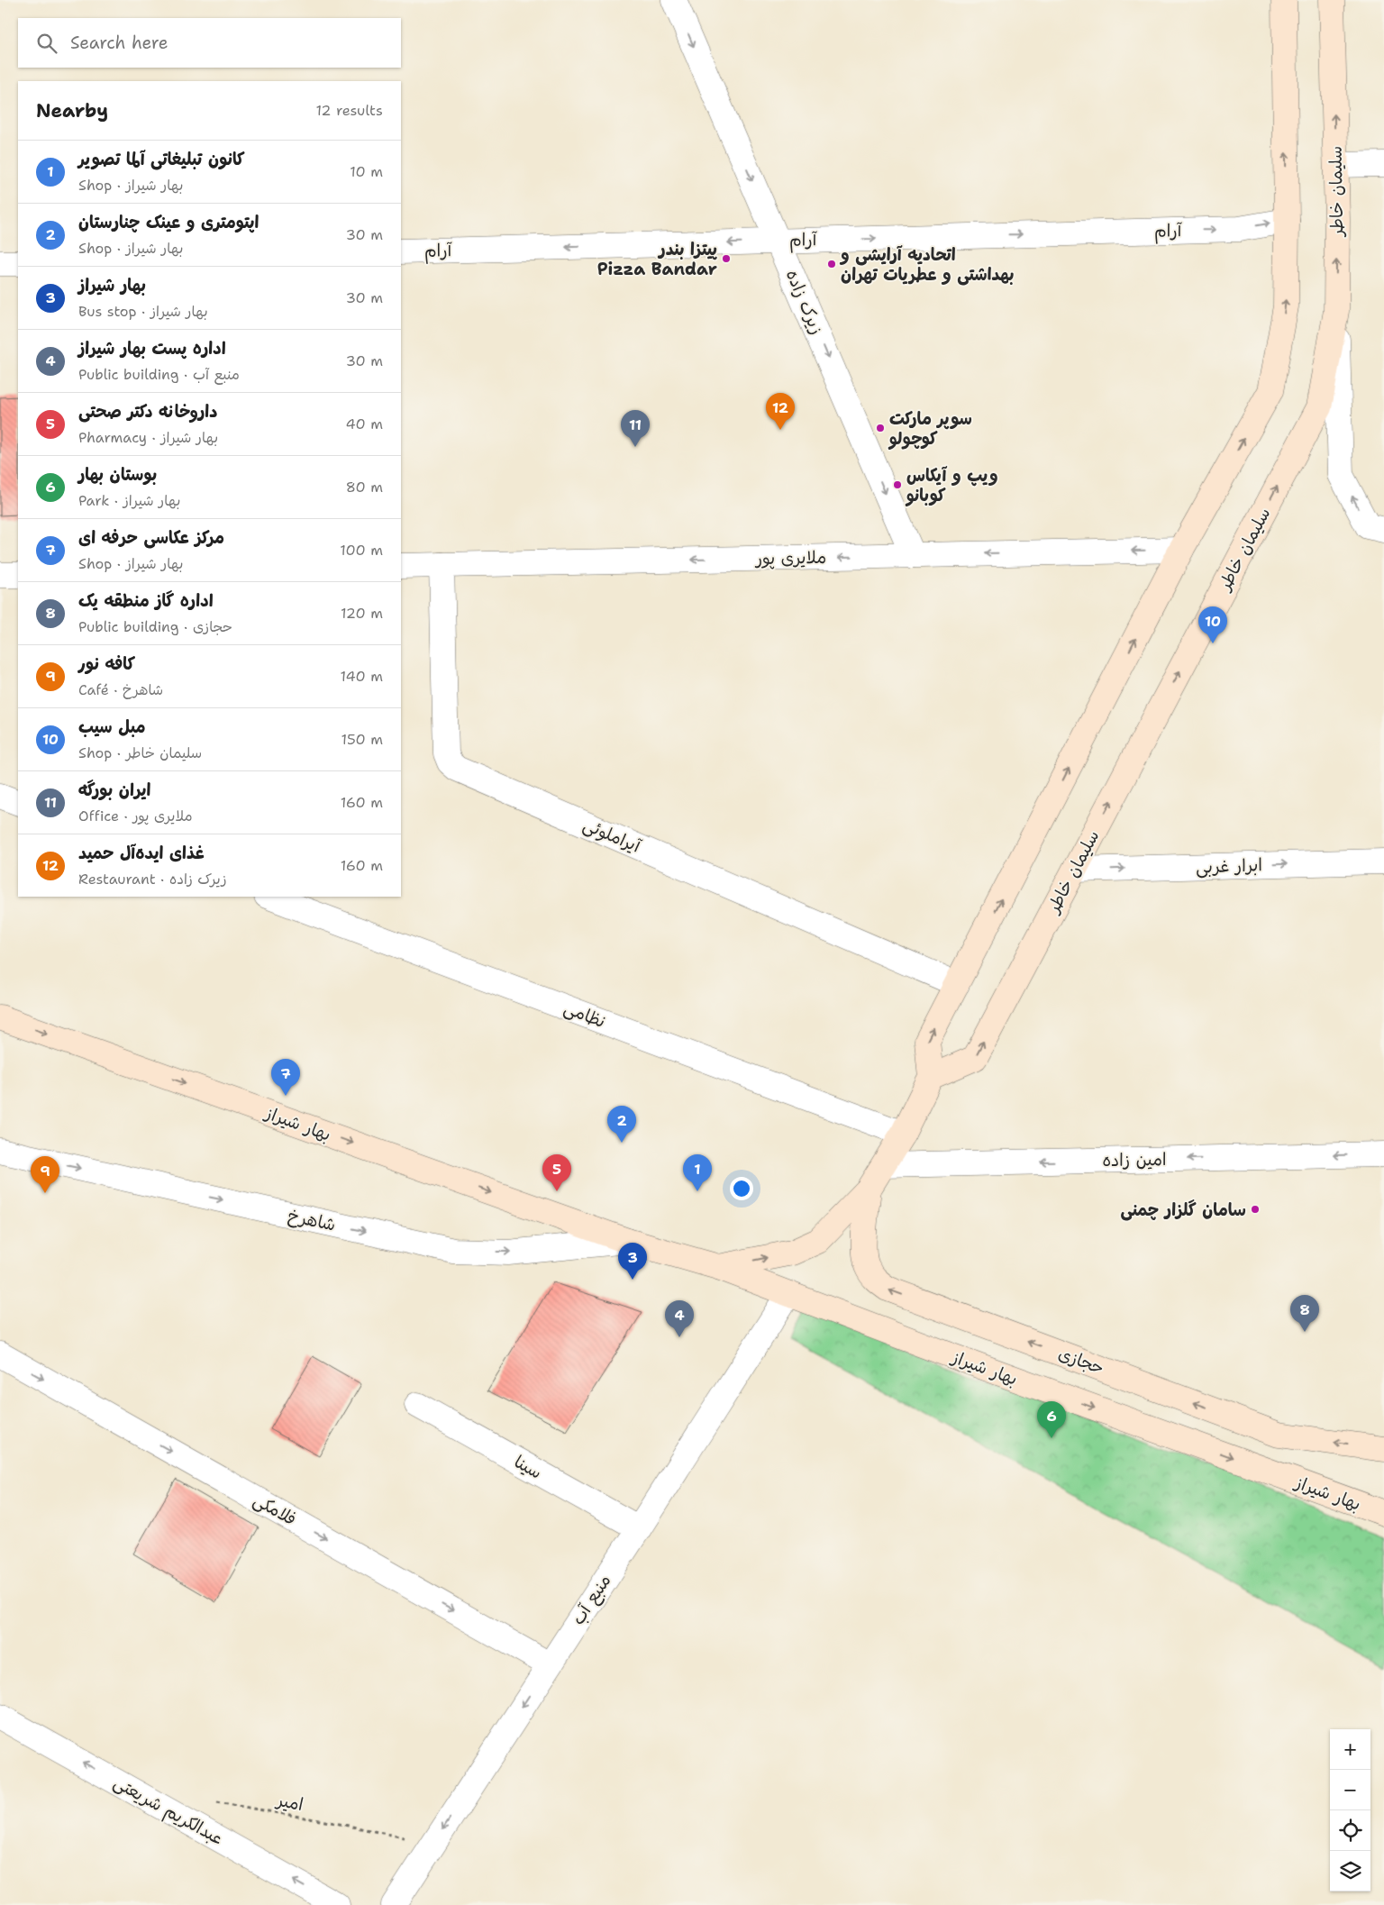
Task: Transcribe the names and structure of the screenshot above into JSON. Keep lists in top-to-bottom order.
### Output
{
  "streets": {
    "main road": ["سلیمان خاطر", "بهار شیراز", "حجازی"],
    "street": [
      "آرام",
      "زیرک زاده",
      "ملایری پور",
      "آیراملوئی",
      "ابرار غربی",
      "نظامی",
      "امین زاده",
      "شاهرخ",
      "سینا",
      "فلامکی",
      "منبع آب",
      "عبدالکریم شریعتی"
    ],
    "path": ["امیر"]
  },
  "crossings": [
    ["سلیمان خاطر", "ابرار غربی"],
    ["آرام", "زیرک زاده"],
    ["زیرک زاده", "ملایری پور"],
    ["ملایری پور", "آیراملوئی"],
    ["بهار شیراز", "شاهرخ"],
    ["بهار شیراز", "منبع آب"],
    ["سینا", "منبع آب"],
    ["فلامکی", "منبع آب"],
    ["منبع آب", "امیر"]
  ],
  "one_way": [
    "زیرک زاده",
    "ملایری پور",
    "ابرار غربی",
    "بهار شیراز",
    "امین زاده",
    "شاهرخ",
    "حجازی",
    "فلامکی",
    "عبدالکریم شریعتی"
  ],
  "places": [
    "پیتزا بندر Pizza Bandar",
    "اتحادیه آرایشی و بهداشتی و عطریات تهران",
    "سوپر مارکت کوچولو",
    "ویپ و آیکاس کوبانو",
    "سامان گلزار چمنی"
  ],
  "page": {
    "search": "Search here",
    "heading": ["Nearby", "12 results"],
    "list": [
      {
        "mark": "1",
        "name": "کانون تبلیغاتی آلما تصویر",
        "note": "Shop · بهار شیراز",
        "value": "10 m"
      },
      {
        "mark": "2",
        "name": "اپتومتری و عینک چنارستان",
        "note": "Shop · بهار شیراز",
        "value": "30 m"
      },
      {
        "mark": "3",
        "name": "بهار شیراز",
        "note": "Bus stop · بهار شیراز",
        "value": "30 m"
      },
      {
        "mark": "4",
        "name": "اداره پست بهار شیراز",
        "note": "Public building · منبع آب",
        "value": "30 m"
      },
      {
        "mark": "5",
        "name": "داروخانه دکتر صحتی",
        "note": "Pharmacy · بهار شیراز",
        "value": "40 m"
      },
      {
        "mark": "6",
        "name": "بوستان بهار",
        "note": "Park · بهار شیراز",
        "value": "80 m"
      },
      {
        "mark": "7",
        "name": "مرکز عکاسی حرفه ای",
        "note": "Shop · بهار شیراز",
        "value": "100 m"
      },
      {
        "mark": "8",
        "name": "اداره گاز منطقه یک",
        "note": "Public building · حجازی",
        "value": "120 m"
      },
      {
        "mark": "9",
        "name": "کافه نور",
        "note": "Café · شاهرخ",
        "value": "140 m"
      },
      {
        "mark": "10",
        "name": "مبل سیب",
        "note": "Shop · سلیمان خاطر",
        "value": "150 m"
      },
      {
        "mark": "11",
        "name": "ایران بورگه",
        "note": "Office · ملایری پور",
        "value": "160 m"
      },
      {
        "mark": "12",
        "name": "غذای ایده‌آل حمید",
        "note": "Restaurant · زیرک زاده",
        "value": "160 m"
      }
    ],
    "pins": [
      "12",
      "11",
      "10",
      "7",
      "2",
      "1",
      "5",
      "9",
      "3",
      "8",
      "4",
      "6"
    ],
    "map_buttons": ["+", "−"]
  }
}
